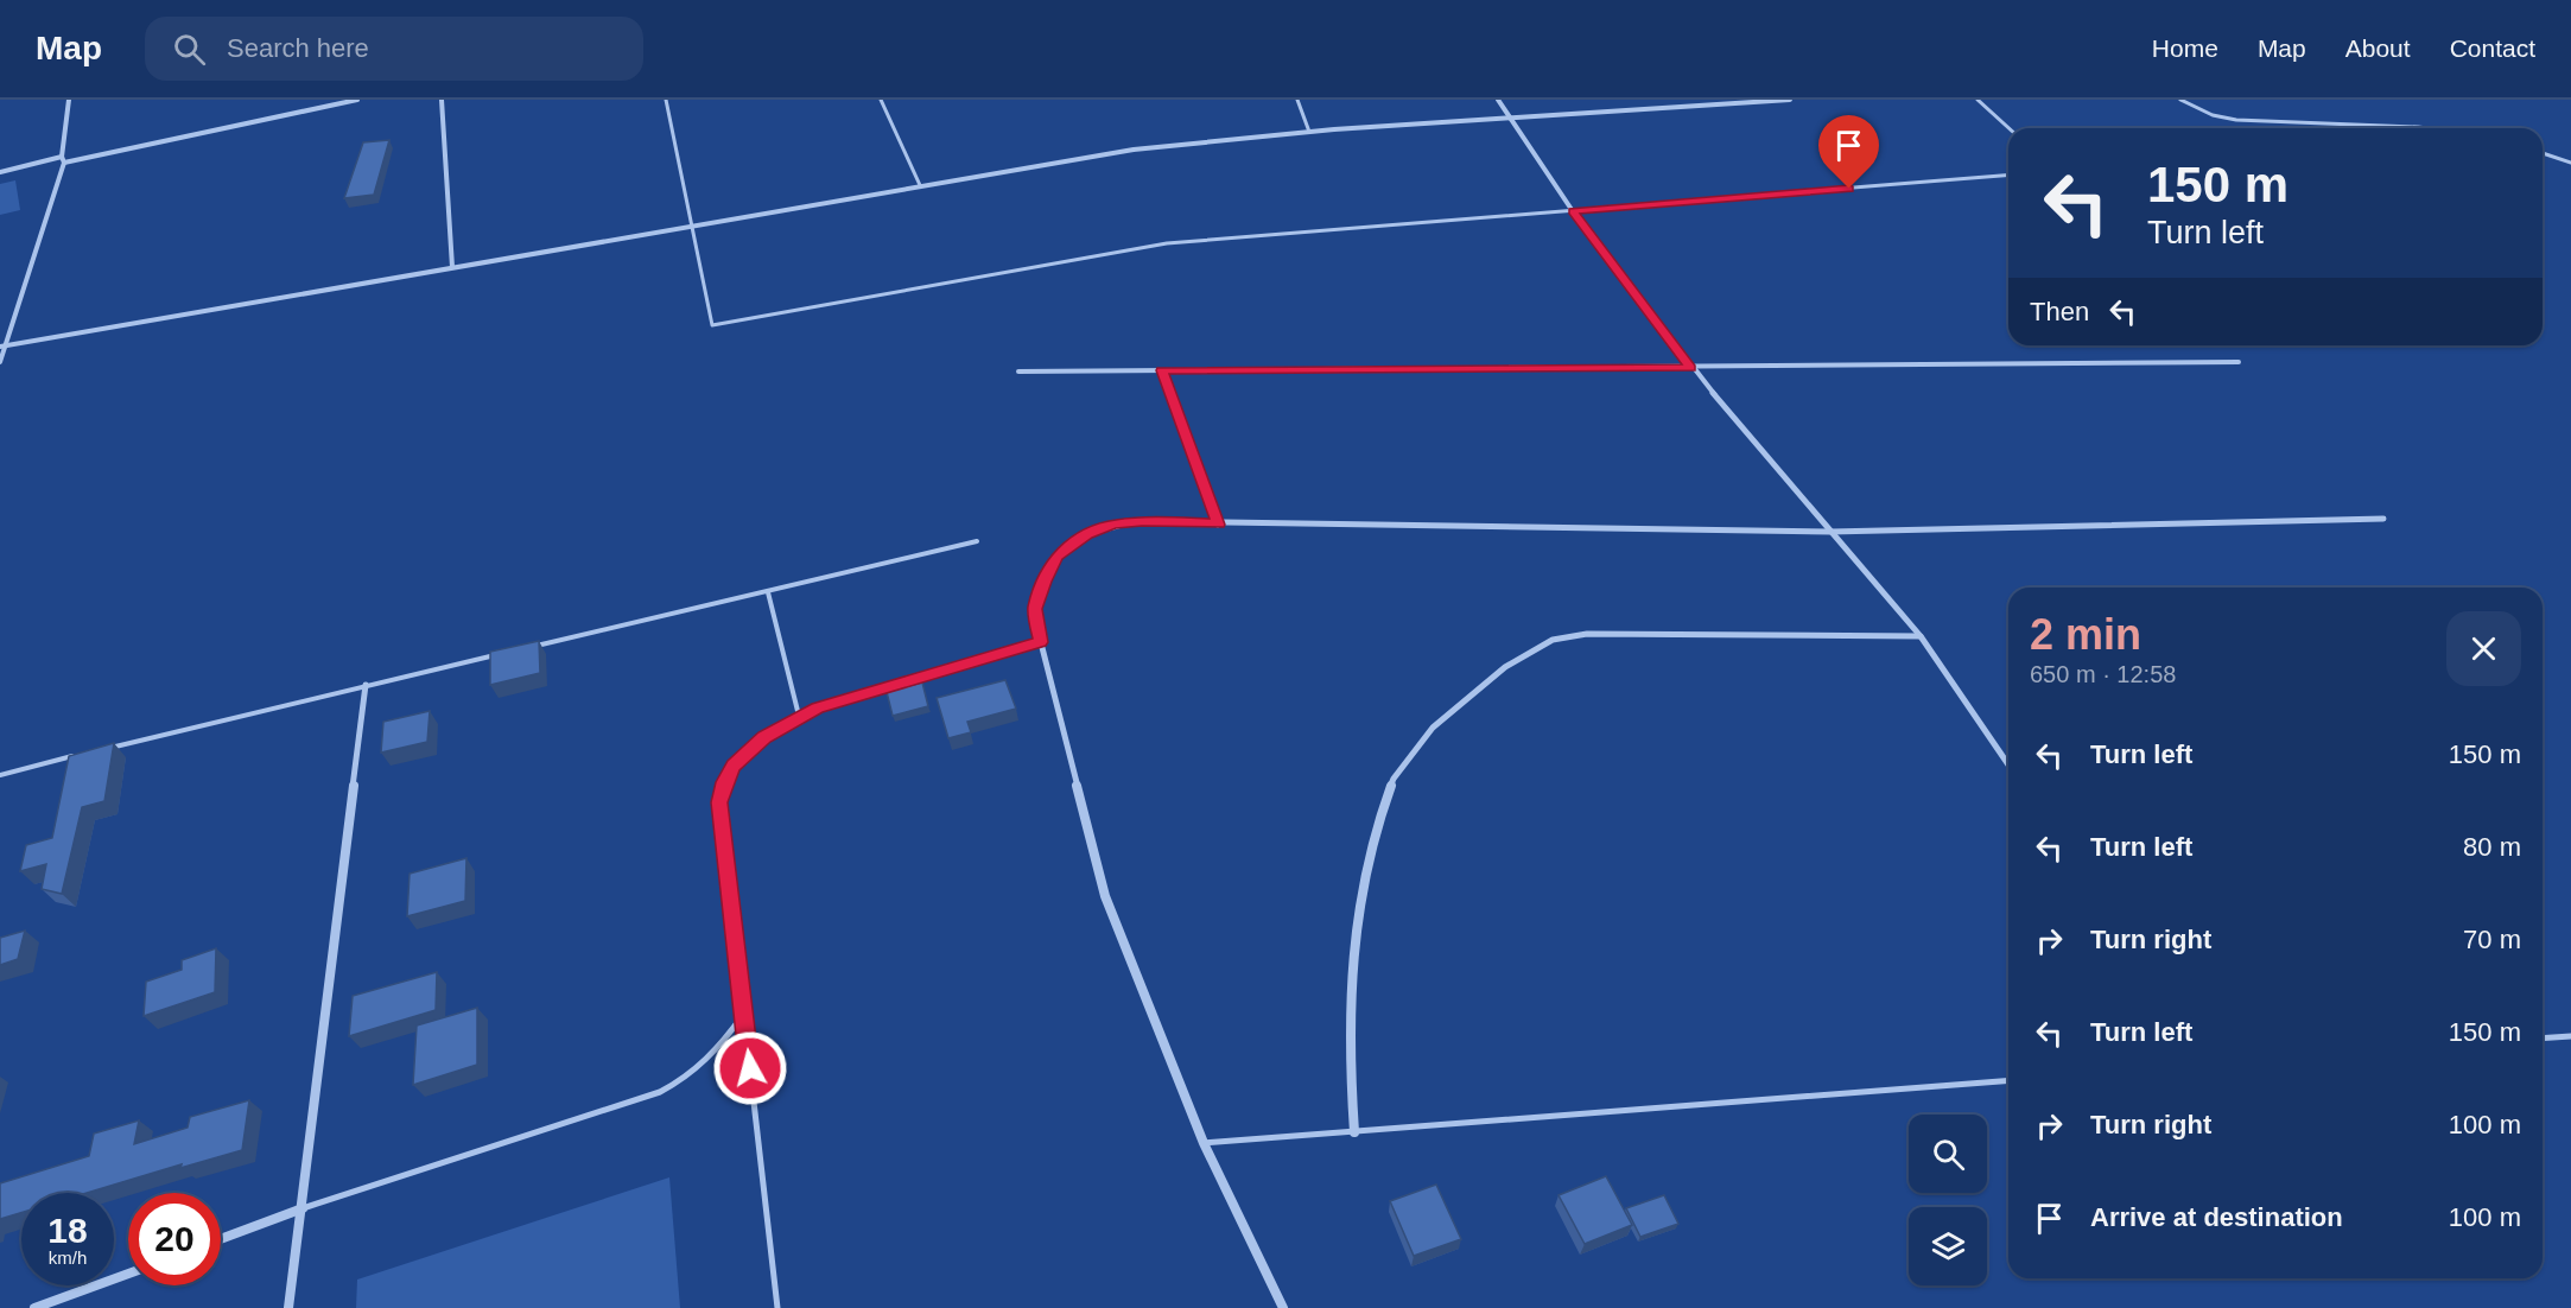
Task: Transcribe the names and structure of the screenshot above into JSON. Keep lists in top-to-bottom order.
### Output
{
  "page": {
    "header": "Map",
    "search": "Search here",
    "nav": [
      "Home",
      "Map",
      "About",
      "Contact"
    ],
    "turn": ["150 m", "Turn left"],
    "then": "Then",
    "heading": ["2 min", "650 m · 12:58"],
    "list": [
      {
        "name": "Turn left",
        "value": "150 m"
      },
      {
        "name": "Turn left",
        "value": "80 m"
      },
      {
        "name": "Turn right",
        "value": "70 m"
      },
      {
        "name": "Turn left",
        "value": "150 m"
      },
      {
        "name": "Turn right",
        "value": "100 m"
      },
      {
        "name": "Arrive at destination",
        "value": "100 m"
      }
    ],
    "speed": "18 km/h",
    "limit": "20"
  }
}
